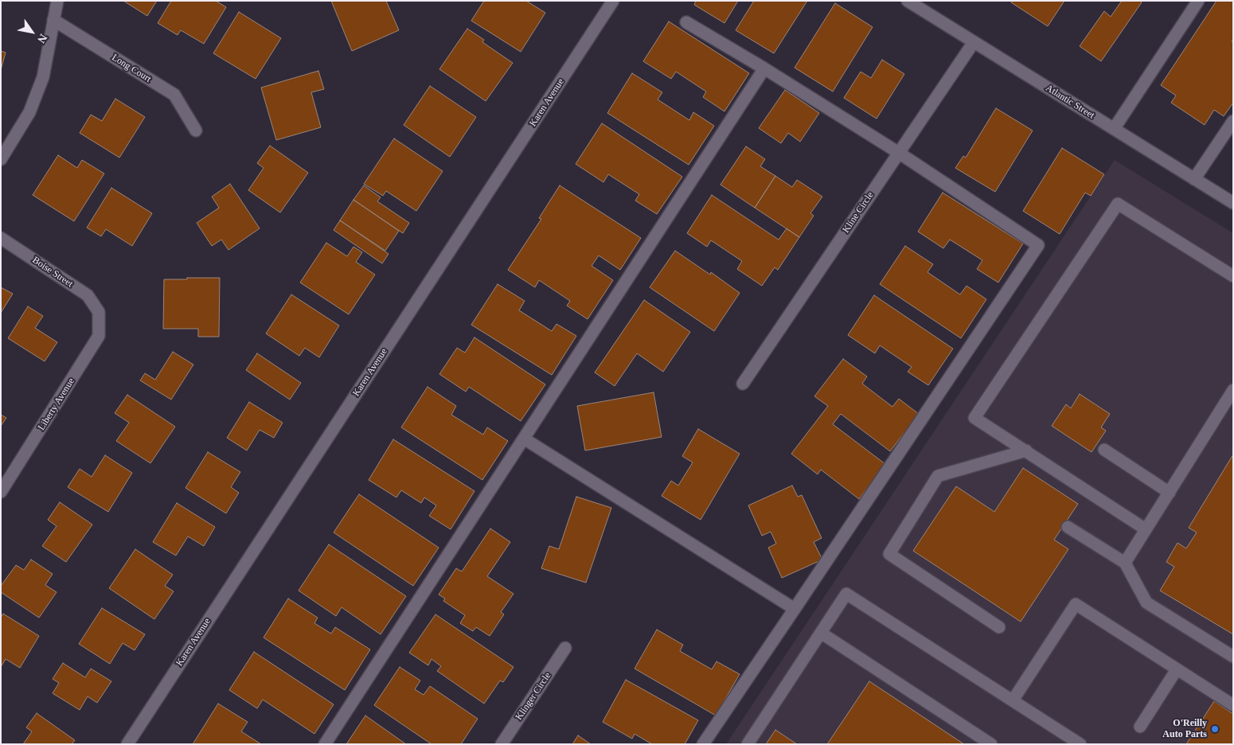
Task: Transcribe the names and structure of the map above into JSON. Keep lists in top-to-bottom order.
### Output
{
  "streets": {
    "street": [
      "Long Court",
      "Atlantic Street",
      "Karen Avenue",
      "Kline Circle",
      "Boise Street",
      "Liberty Avenue",
      "Klinger Circle"
    ]
  },
  "crossings": [
    ["Atlantic Street", "Kline Circle"],
    ["Boise Street", "Liberty Avenue"]
  ],
  "places": ["O'Reilly Auto Parts"],
  "north": "bottom right"
}
